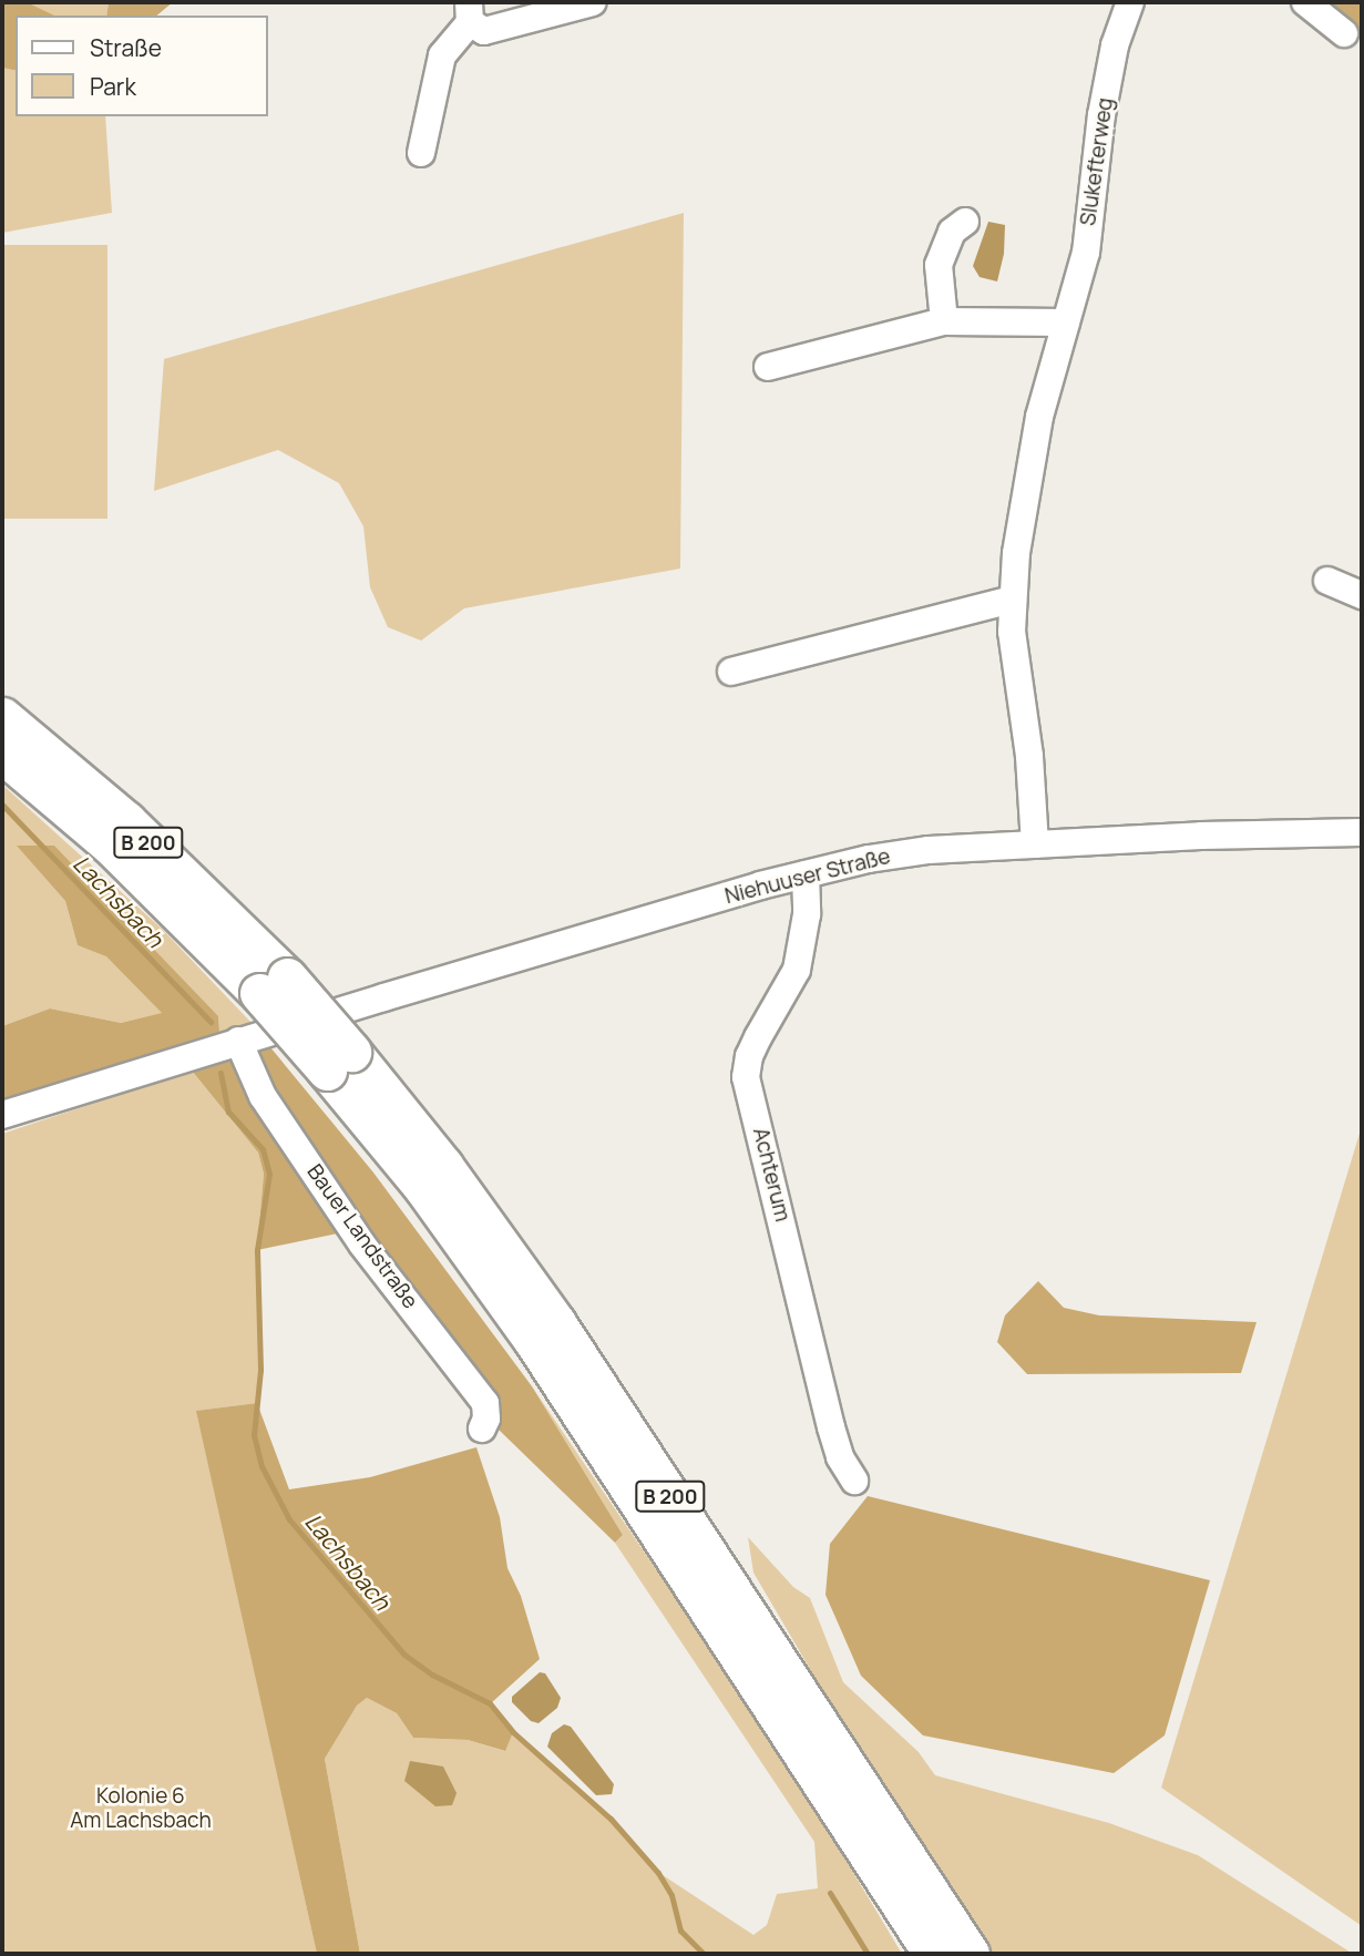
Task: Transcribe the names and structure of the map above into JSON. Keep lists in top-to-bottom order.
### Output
{
  "streets": {
    "highway": ["B 200"],
    "street": [
      "Slukefterweg",
      "Niehuuser Straße",
      "Achterum",
      "Bauer Landstraße"
    ]
  },
  "crossings": [
    ["Slukefterweg", "Niehuuser Straße"],
    ["Niehuuser Straße", "Achterum"],
    ["Niehuuser Straße", "Bauer Landstraße"]
  ],
  "water": ["Lachsbach"],
  "parks": ["Kolonie 6 Am Lachsbach"],
  "legend": ["Straße", "Park"]
}
